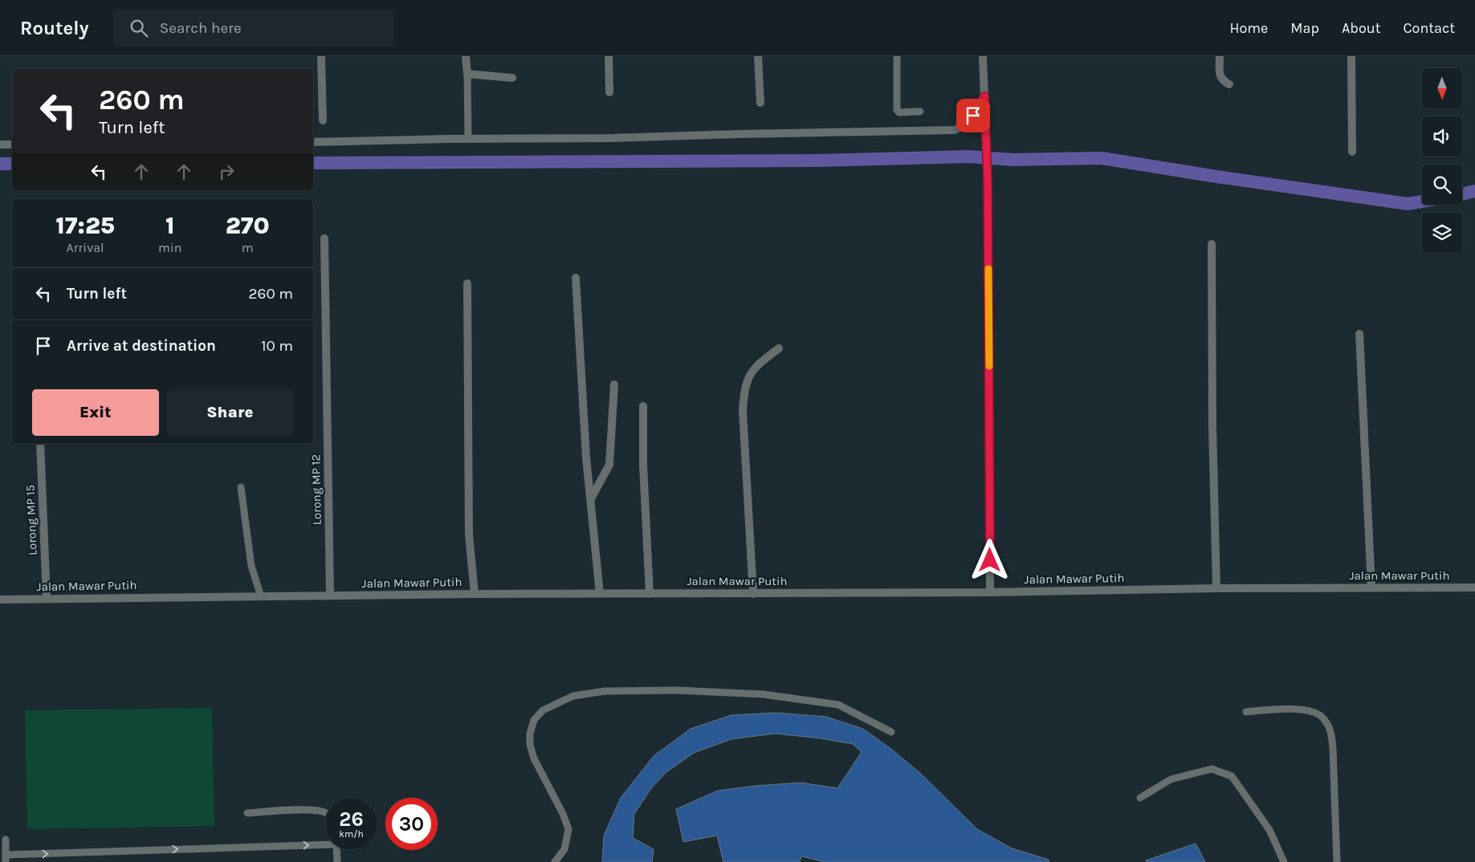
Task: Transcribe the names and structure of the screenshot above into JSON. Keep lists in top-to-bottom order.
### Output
{
  "streets": {
    "street": ["Lorong MP 12", "Lorong MP 15", "Jalan Mawar Putih"]
  },
  "crossings": [
    ["Lorong MP 12", "Jalan Mawar Putih"],
    ["Lorong MP 15", "Jalan Mawar Putih"]
  ],
  "north": "bottom",
  "page": {
    "header": "Routely",
    "search": "Search here",
    "nav": [
      "Home",
      "Map",
      "About",
      "Contact"
    ],
    "turn": ["260 m", "Turn left"],
    "eta": [
      "17:25",
      "Arrival",
      "1",
      "min",
      "270",
      "m"
    ],
    "list": [
      {
        "name": "Turn left",
        "value": "260 m"
      },
      {
        "name": "Arrive at destination",
        "value": "10 m"
      }
    ],
    "buttons": ["Exit", "Share"],
    "speed": "26 km/h",
    "limit": "30"
  }
}
